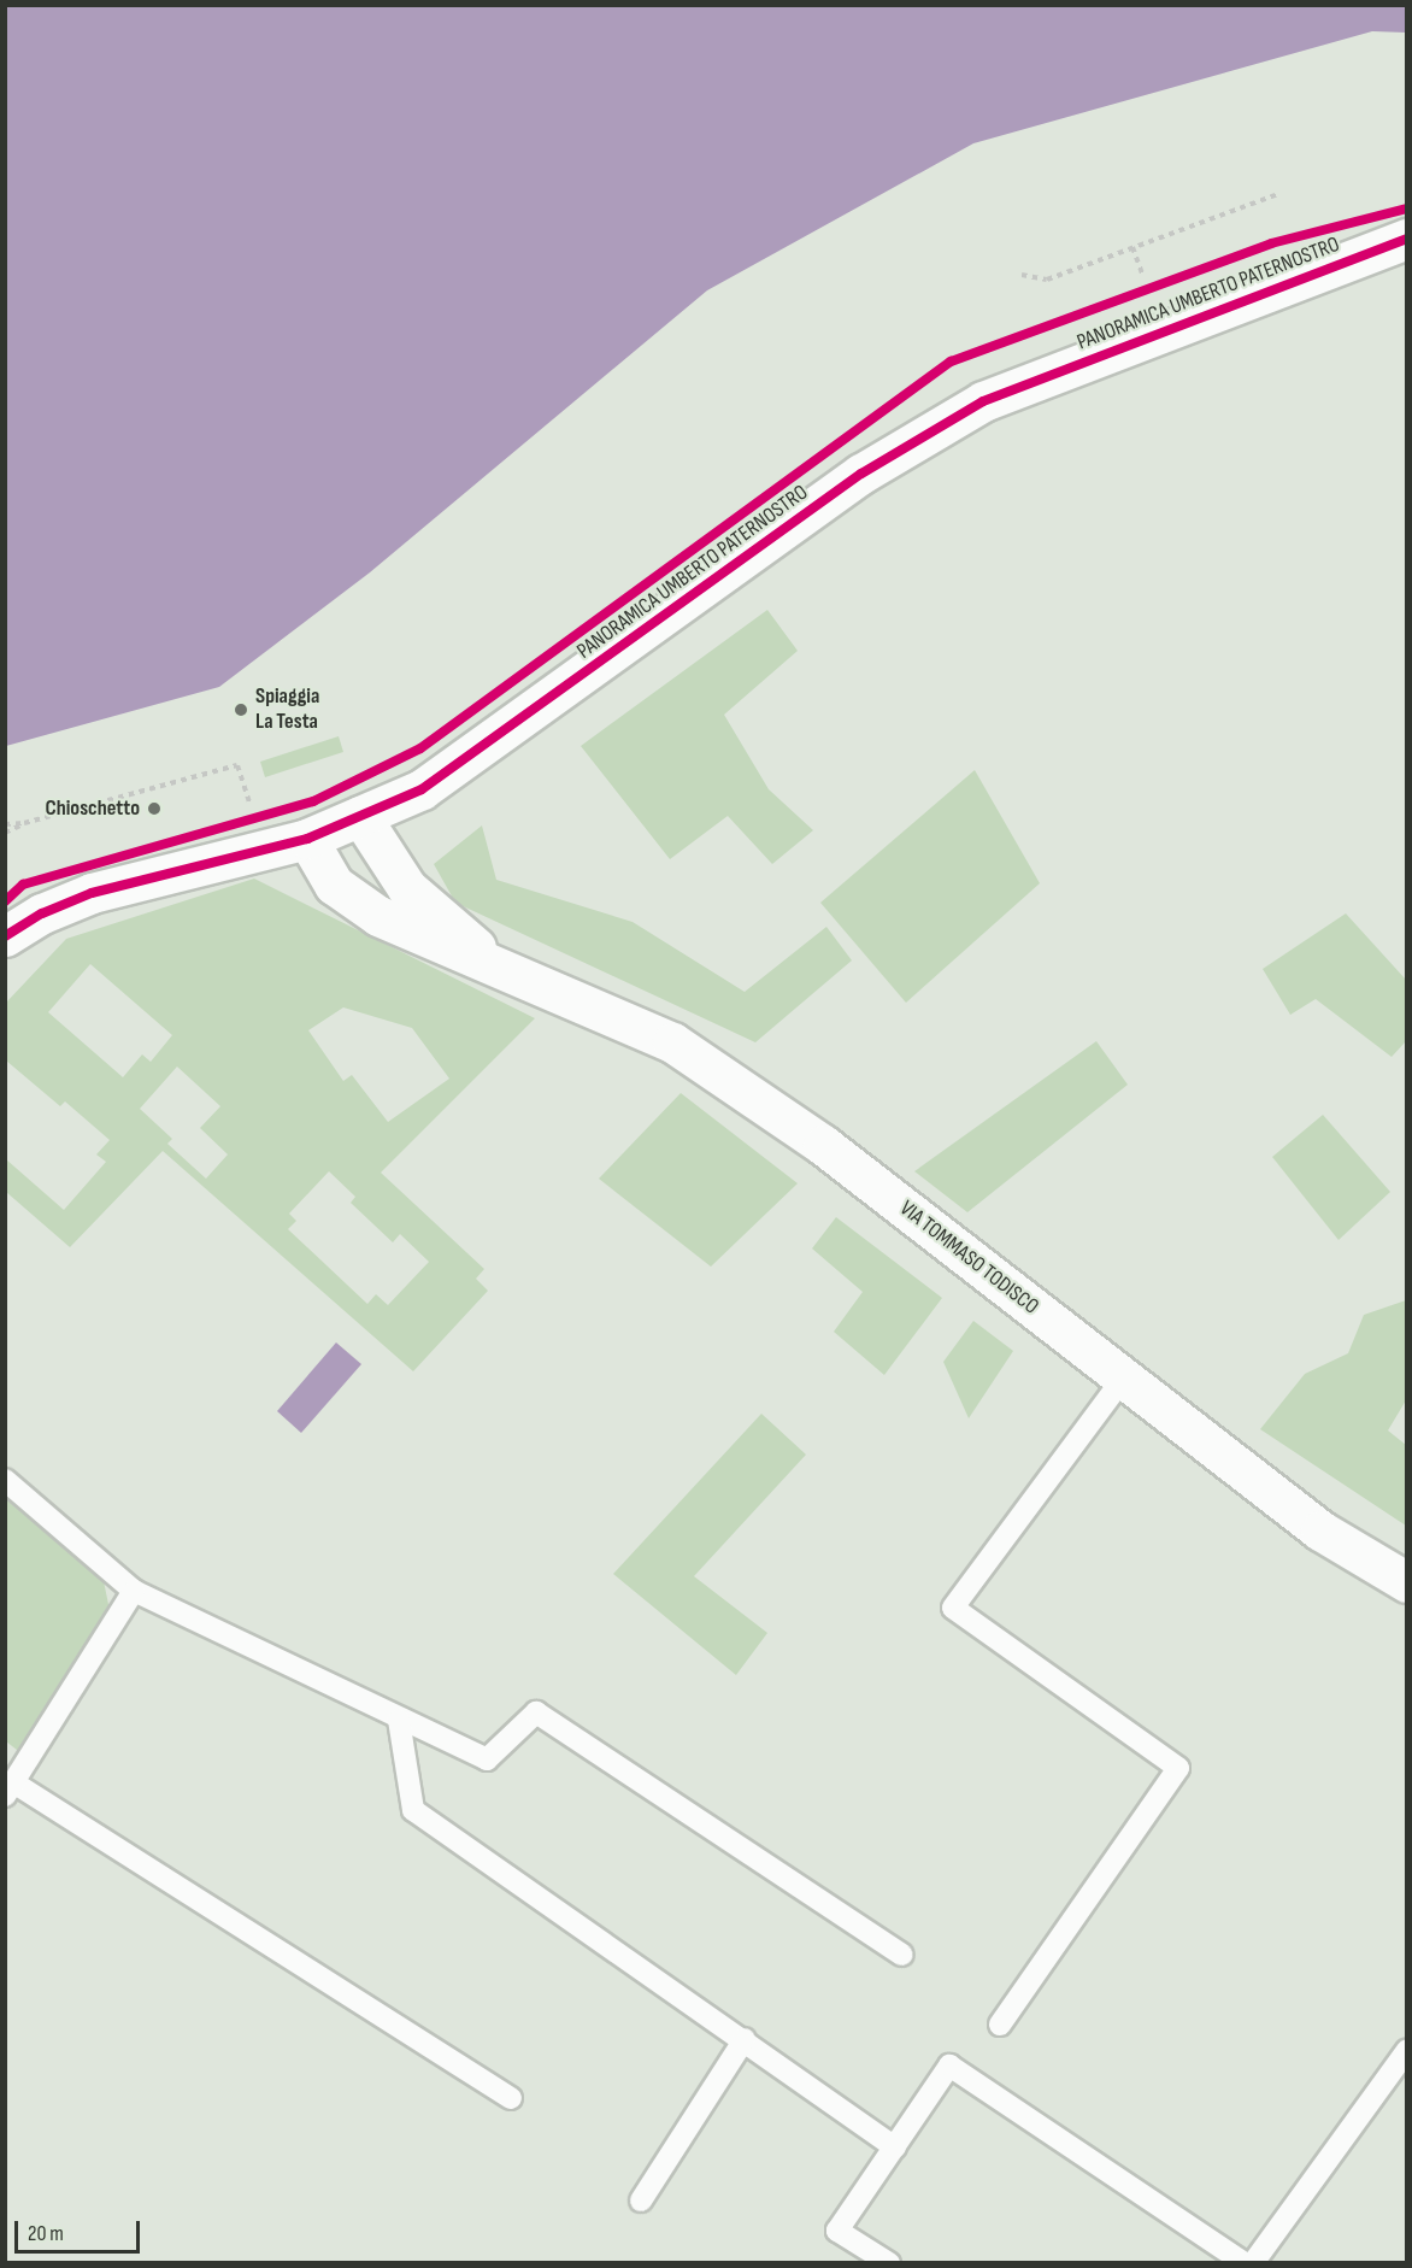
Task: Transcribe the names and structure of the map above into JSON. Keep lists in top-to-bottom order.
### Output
{
  "streets": {
    "street": ["PANORAMICA UMBERTO PATERNOSTRO", "VIA TOMMASO TODISCO"]
  },
  "crossings": [
    ["PANORAMICA UMBERTO PATERNOSTRO", "VIA TOMMASO TODISCO"]
  ],
  "places": ["Spiaggia La Testa", "Chioschetto"],
  "scale_bar": "20 m"
}
